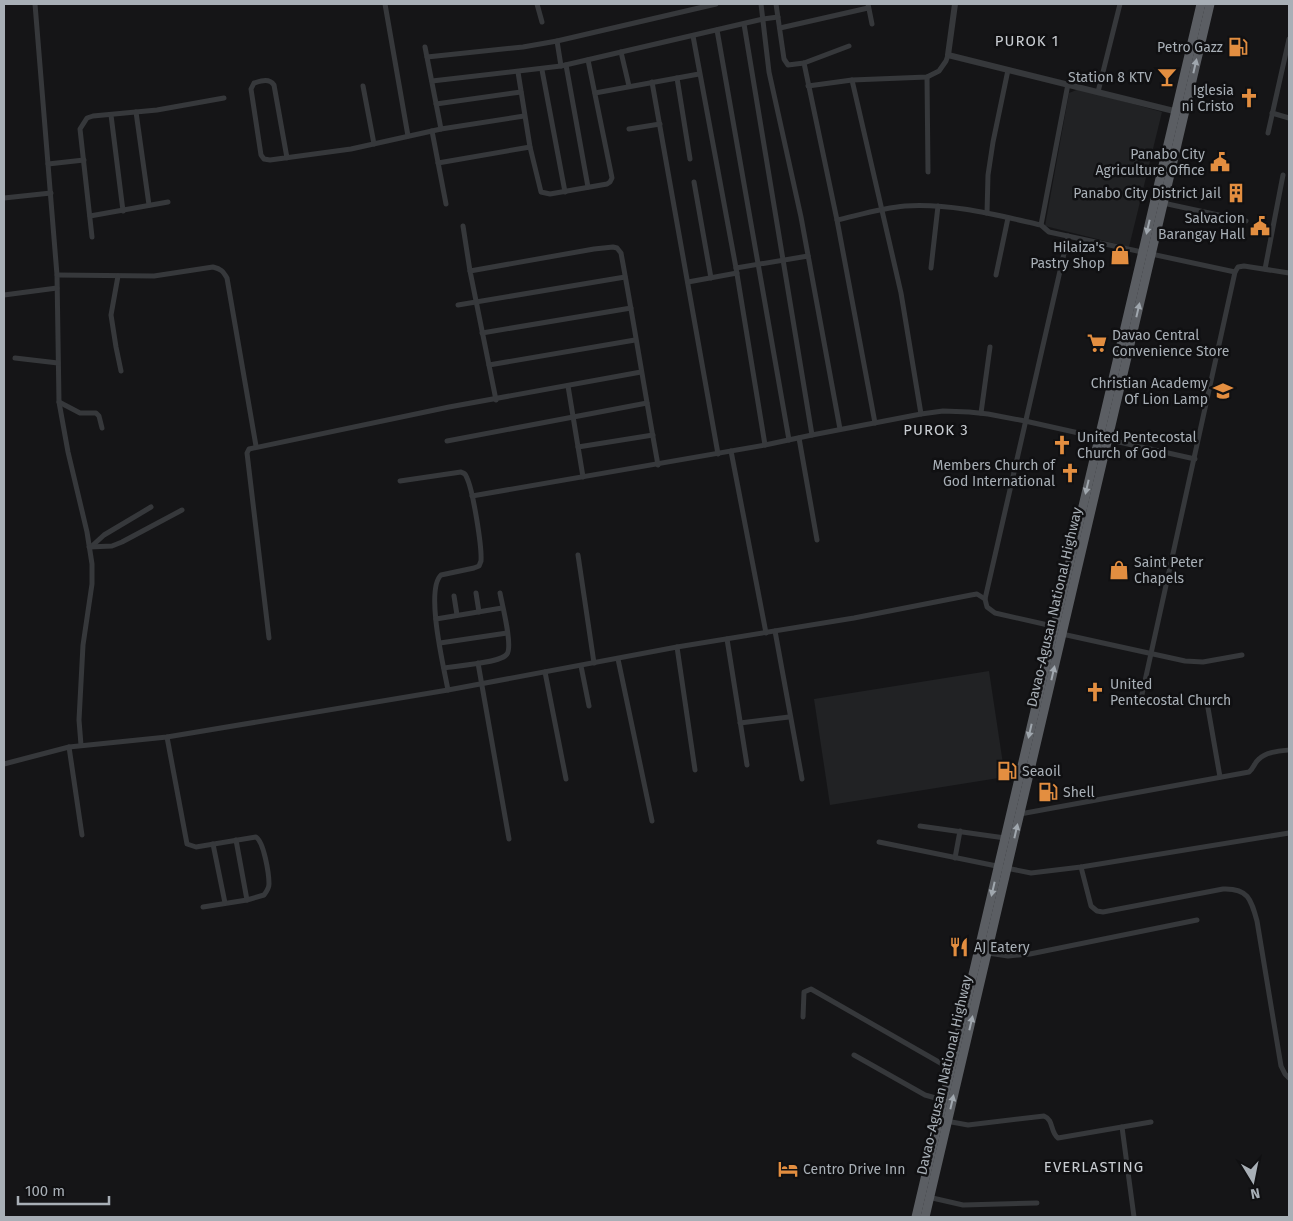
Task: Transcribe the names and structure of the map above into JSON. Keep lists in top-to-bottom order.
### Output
{
  "streets": {
    "highway": ["Davao-Agusan National Highway"]
  },
  "districts": ["PUROK 1", "PUROK 3", "EVERLASTING"],
  "places": {
    "fuel station": ["Petro Gazz", "Seaoil", "Shell"],
    "bar": ["Station 8 KTV"],
    "church": [
      "Iglesia ni Cristo",
      "United Pentecostal Church of God",
      "Members Church of God International",
      "United Pentecostal Church"
    ],
    "public building": ["Panabo City Agriculture Office", "Salvacion Barangay Hall"],
    "building": ["Panabo City District Jail"],
    "shop": ["Hilaiza's Pastry Shop", "Saint Peter Chapels"],
    "supermarket": ["Davao Central Convenience Store"],
    "school or university": ["Christian Academy Of Lion Lamp"],
    "restaurant": ["AJ Eatery"],
    "hotel": ["Centro Drive Inn"]
  },
  "scale_bar": "100 m",
  "north": "bottom"
}
